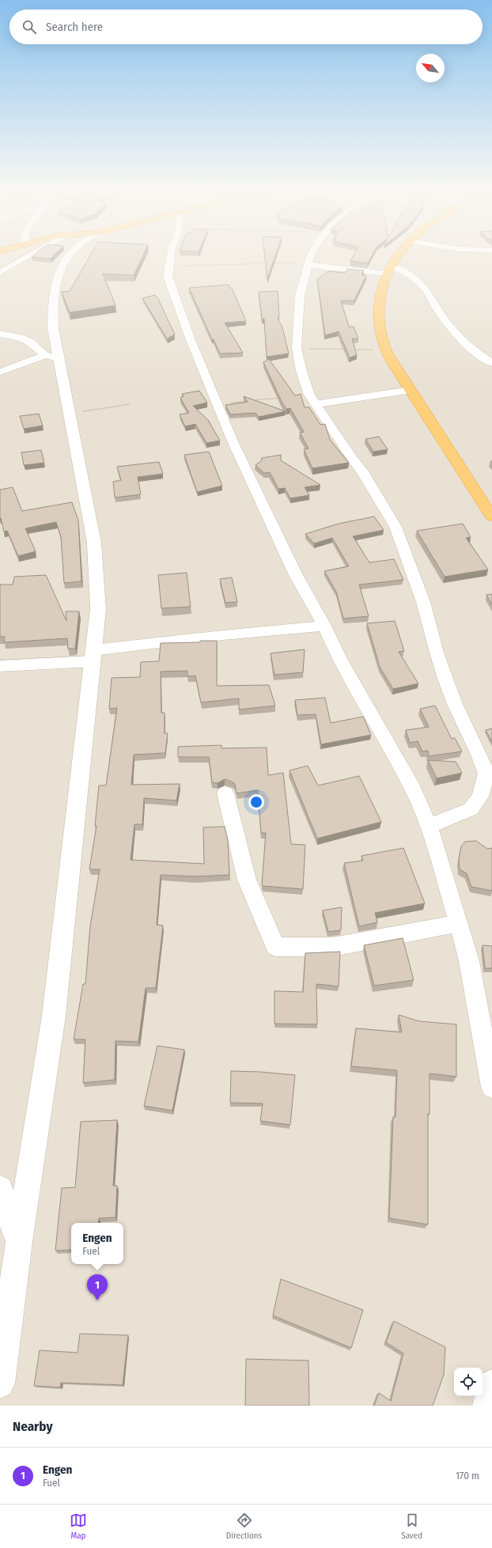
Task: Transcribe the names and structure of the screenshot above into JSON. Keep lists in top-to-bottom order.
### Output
{
  "north": "top left",
  "page": {
    "search": "Search here",
    "popup": ["Engen", "Fuel"],
    "pins": "1",
    "heading": "Nearby",
    "list": [
      {
        "mark": "1",
        "name": "Engen",
        "note": "Fuel",
        "value": "170 m"
      }
    ],
    "nav": ["Map", "Directions", "Saved"]
  }
}
